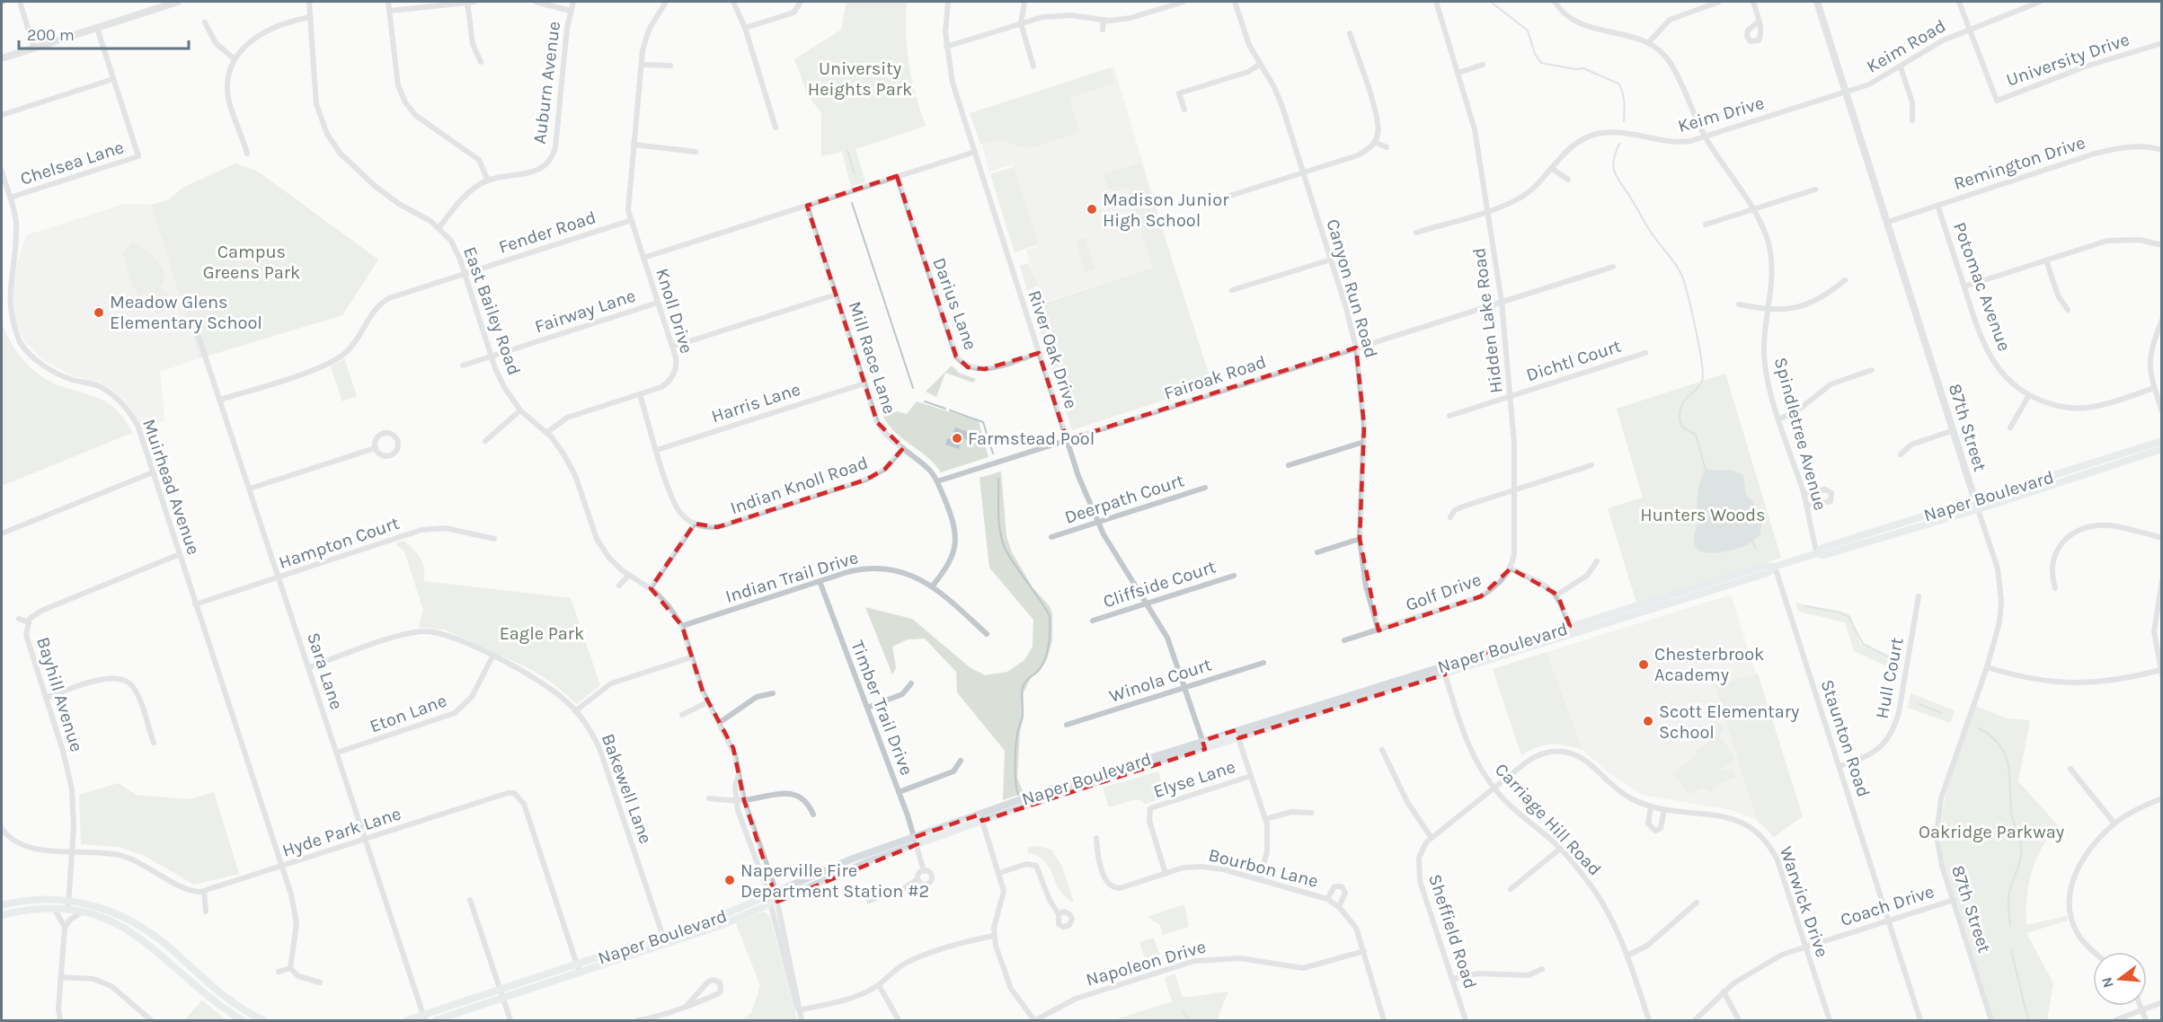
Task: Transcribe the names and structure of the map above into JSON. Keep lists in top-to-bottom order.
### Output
{
  "streets": {
    "main road": ["Naper Boulevard"],
    "street": [
      "Keim Road",
      "University Drive",
      "Auburn Avenue",
      "Keim Drive",
      "Chelsea Lane",
      "Remington Drive",
      "Fender Road",
      "Potomac Avenue",
      "Canyon Run Road",
      "Darius Lane",
      "East Bailey Road",
      "Fairway Lane",
      "Knoll Drive",
      "Hidden Lake Road",
      "River Oak Drive",
      "Mill Race Lane",
      "Dichtl Court",
      "Fairoak Road",
      "Harris Lane",
      "87th Street",
      "Spindletree Avenue",
      "Indian Knoll Road",
      "Muirhead Avenue",
      "Deerpath Court",
      "Hampton Court",
      "Indian Trail Drive",
      "Cliffside Court",
      "Golf Drive",
      "Sara Lane",
      "Hull Court",
      "Winola Court",
      "Bayhill Avenue",
      "Timber Trail Drive",
      "Eton Lane",
      "Staunton Road",
      "Elyse Lane",
      "Bakewell Lane",
      "Carriage Hill Road",
      "Hyde Park Lane",
      "Bourbon Lane",
      "Warwick Drive",
      "Coach Drive",
      "Sheffield Road",
      "Napoleon Drive"
    ]
  },
  "crossings": [
    ["Keim Road", "University Drive"],
    ["Keim Road", "Keim Drive"],
    ["Keim Road", "87th Street"],
    ["Auburn Avenue", "East Bailey Road"],
    ["Keim Drive", "Hidden Lake Road"],
    ["Keim Drive", "87th Street"],
    ["Keim Drive", "Spindletree Avenue"],
    ["Chelsea Lane", "Muirhead Avenue"],
    ["Remington Drive", "Potomac Avenue"],
    ["Remington Drive", "87th Street"],
    ["Fender Road", "East Bailey Road"],
    ["Fender Road", "Knoll Drive"],
    ["Fender Road", "Sara Lane"],
    ["Canyon Run Road", "Fairoak Road"],
    ["Canyon Run Road", "Golf Drive"],
    ["Darius Lane", "River Oak Drive"],
    ["East Bailey Road", "Fairway Lane"],
    ["East Bailey Road", "Knoll Drive"],
    ["East Bailey Road", "Naper Boulevard"],
    ["East Bailey Road", "Indian Trail Drive"],
    ["Fairway Lane", "Knoll Drive"],
    ["Hidden Lake Road", "Dichtl Court"],
    ["Hidden Lake Road", "Fairoak Road"],
    ["Hidden Lake Road", "Golf Drive"],
    ["River Oak Drive", "Fairoak Road"],
    ["River Oak Drive", "Naper Boulevard"],
    ["River Oak Drive", "Deerpath Court"],
    ["River Oak Drive", "Cliffside Court"],
    ["River Oak Drive", "Winola Court"],
    ["Mill Race Lane", "Fairoak Road"],
    ["Mill Race Lane", "Harris Lane"],
    ["Mill Race Lane", "Indian Knoll Road"],
    ["Mill Race Lane", "Indian Trail Drive"],
    ["87th Street", "Naper Boulevard"],
    ["87th Street", "Coach Drive"],
    ["Spindletree Avenue", "Naper Boulevard"],
    ["Muirhead Avenue", "Hampton Court"],
    ["Muirhead Avenue", "Bayhill Avenue"],
    ["Muirhead Avenue", "Hyde Park Lane"],
    ["Naper Boulevard", "Sara Lane"],
    ["Naper Boulevard", "Timber Trail Drive"],
    ["Naper Boulevard", "Staunton Road"],
    ["Naper Boulevard", "Bakewell Lane"],
    ["Naper Boulevard", "Carriage Hill Road"],
    ["Naper Boulevard", "Hyde Park Lane"],
    ["Hampton Court", "Sara Lane"],
    ["Indian Trail Drive", "Timber Trail Drive"],
    ["Sara Lane", "Eton Lane"],
    ["Sara Lane", "Bakewell Lane"],
    ["Sara Lane", "Hyde Park Lane"],
    ["Hull Court", "Staunton Road"],
    ["Bayhill Avenue", "Hyde Park Lane"],
    ["Eton Lane", "Bakewell Lane"],
    ["Staunton Road", "Coach Drive"],
    ["Elyse Lane", "Bourbon Lane"],
    ["Carriage Hill Road", "Warwick Drive"],
    ["Carriage Hill Road", "Sheffield Road"],
    ["Bourbon Lane", "Napoleon Drive"],
    ["Warwick Drive", "Coach Drive"],
    ["Warwick Drive", "Sheffield Road"]
  ],
  "parks": [
    "University Heights Park",
    "Campus Greens Park",
    "Hunters Woods",
    "Eagle Park",
    "Oakridge Parkway"
  ],
  "places": [
    "Madison Junior High School",
    "Meadow Glens Elementary School",
    "Farmstead Pool",
    "Chesterbrook Academy",
    "Scott Elementary School",
    "Naperville Fire Department Station #2"
  ],
  "scale_bar": "200 m",
  "north": "left"
}
